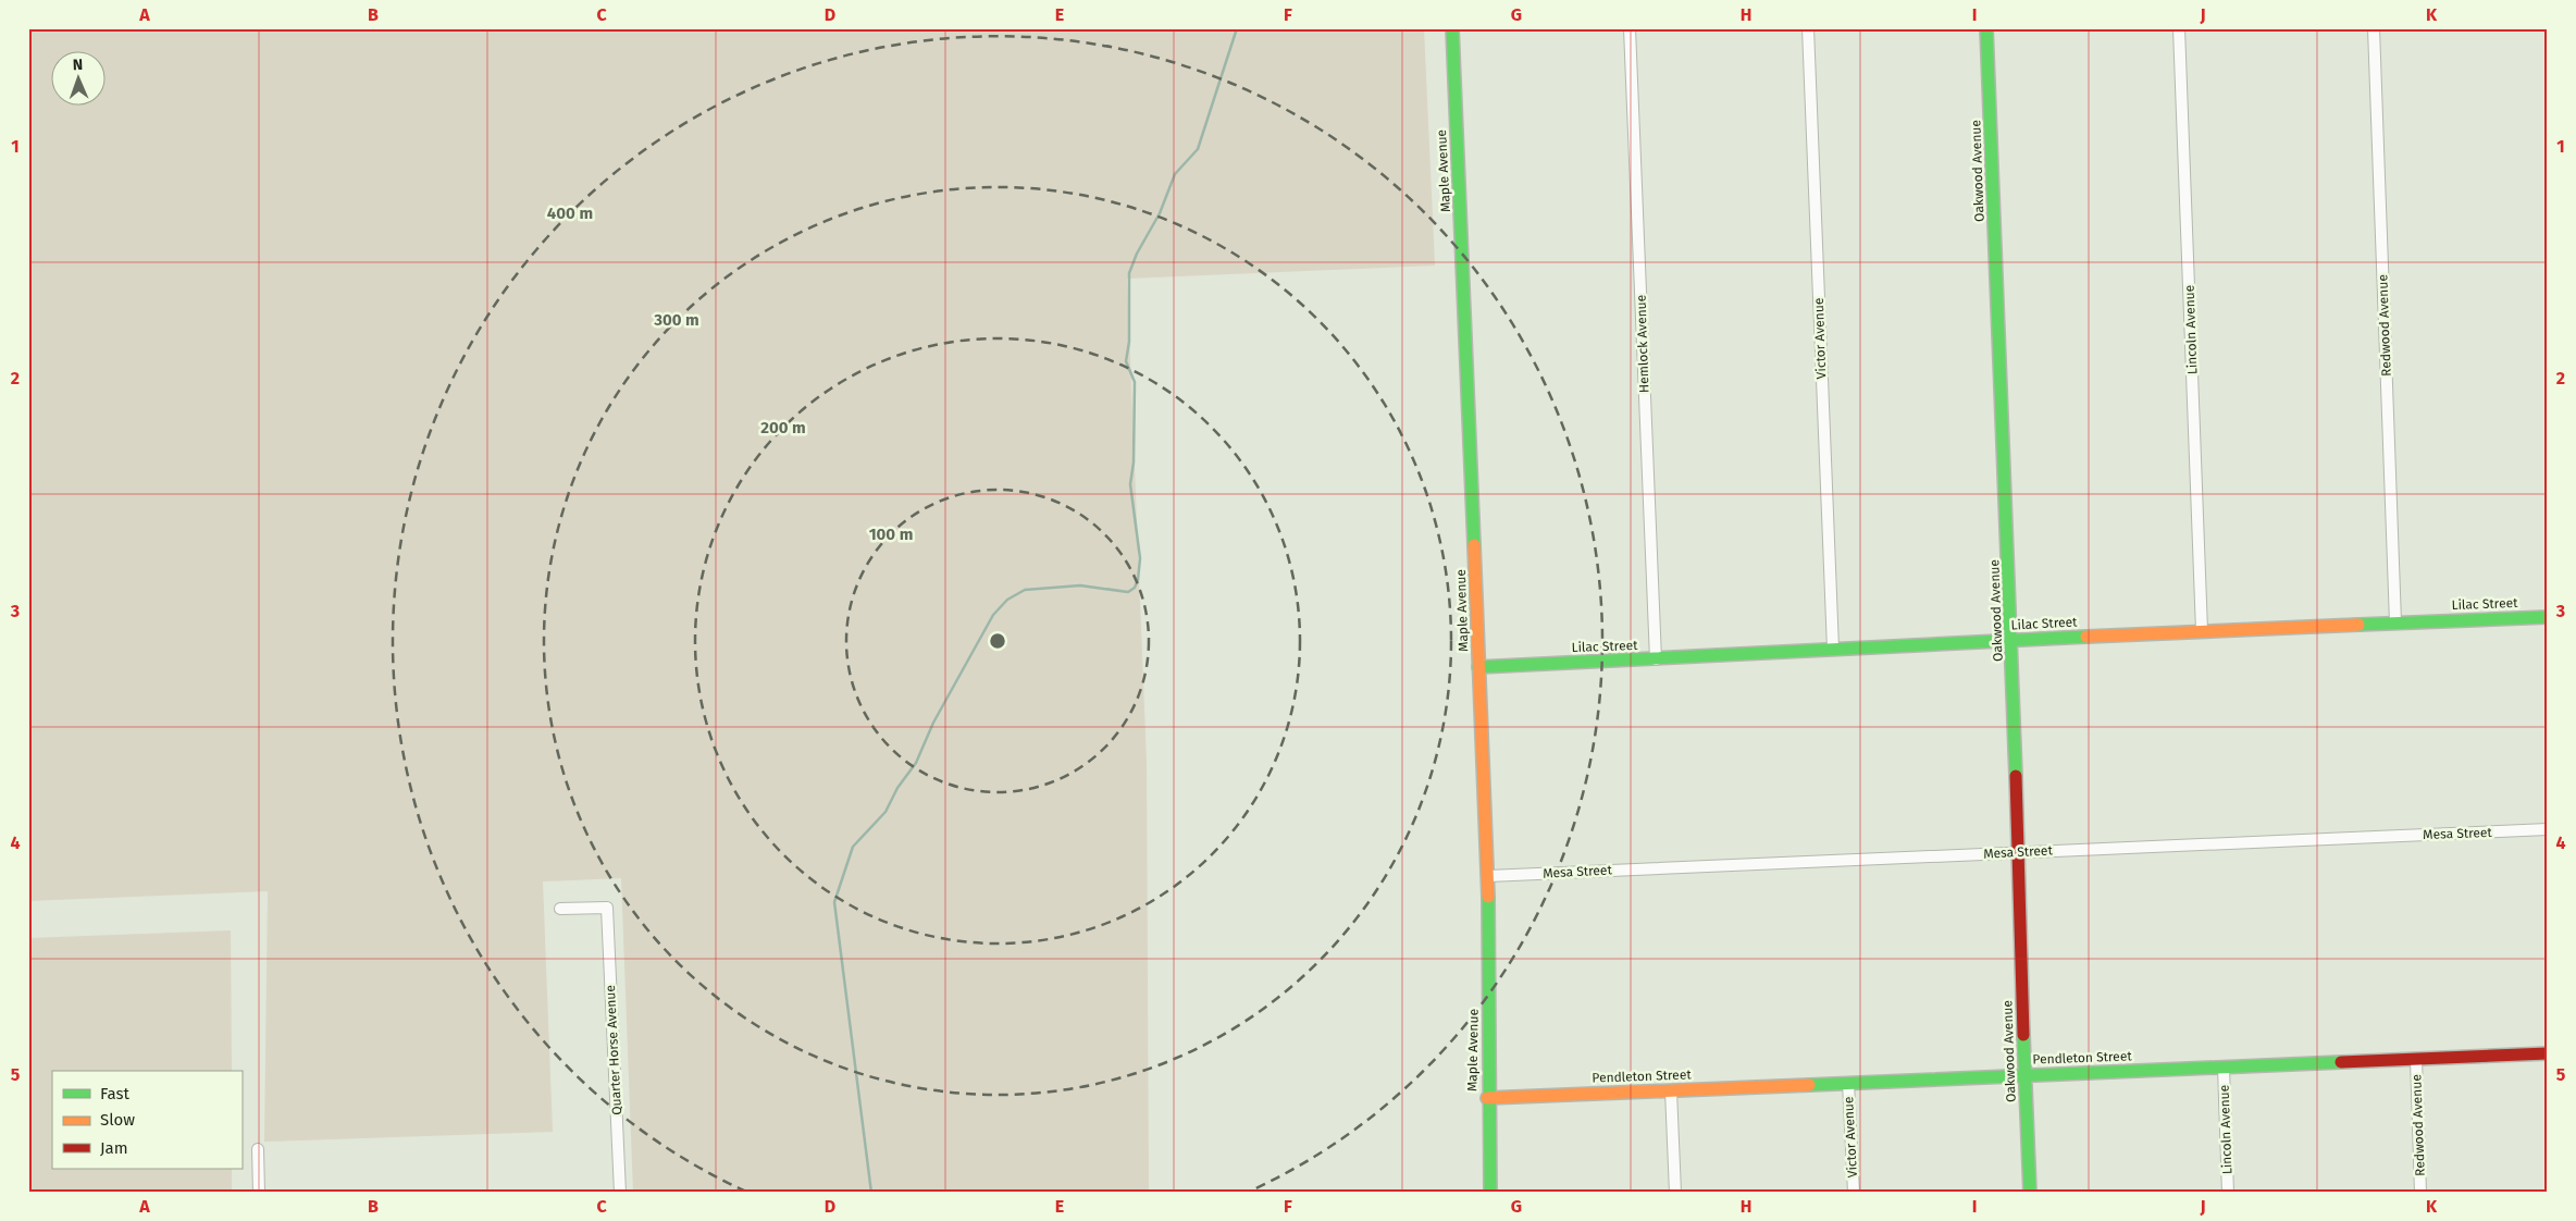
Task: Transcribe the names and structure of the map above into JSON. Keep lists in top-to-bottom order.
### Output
{
  "streets": {
    "street": [
      "Maple Avenue",
      "Oakwood Avenue",
      "Redwood Avenue",
      "Lincoln Avenue",
      "Victor Avenue",
      "Hemlock Avenue",
      "Lilac Street",
      "Mesa Street",
      "Quarter Horse Avenue",
      "Pendleton Street"
    ]
  },
  "crossings": [
    ["Maple Avenue", "Lilac Street"],
    ["Maple Avenue", "Mesa Street"],
    ["Maple Avenue", "Pendleton Street"],
    ["Oakwood Avenue", "Lilac Street"],
    ["Oakwood Avenue", "Mesa Street"],
    ["Oakwood Avenue", "Pendleton Street"],
    ["Redwood Avenue", "Lilac Street"],
    ["Redwood Avenue", "Pendleton Street"],
    ["Lincoln Avenue", "Lilac Street"],
    ["Lincoln Avenue", "Pendleton Street"],
    ["Victor Avenue", "Lilac Street"],
    ["Victor Avenue", "Pendleton Street"],
    ["Hemlock Avenue", "Lilac Street"]
  ],
  "legend": ["Fast", "Slow", "Jam"],
  "north": "top",
  "grid": {
    "columns": [
      "A",
      "B",
      "C",
      "D",
      "E",
      "F",
      "G",
      "H",
      "I",
      "J",
      "K"
    ],
    "rows": [
      "1",
      "2",
      "3",
      "4",
      "5"
    ]
  },
  "rings": [
    "400 m",
    "300 m",
    "200 m",
    "100 m"
  ]
}
